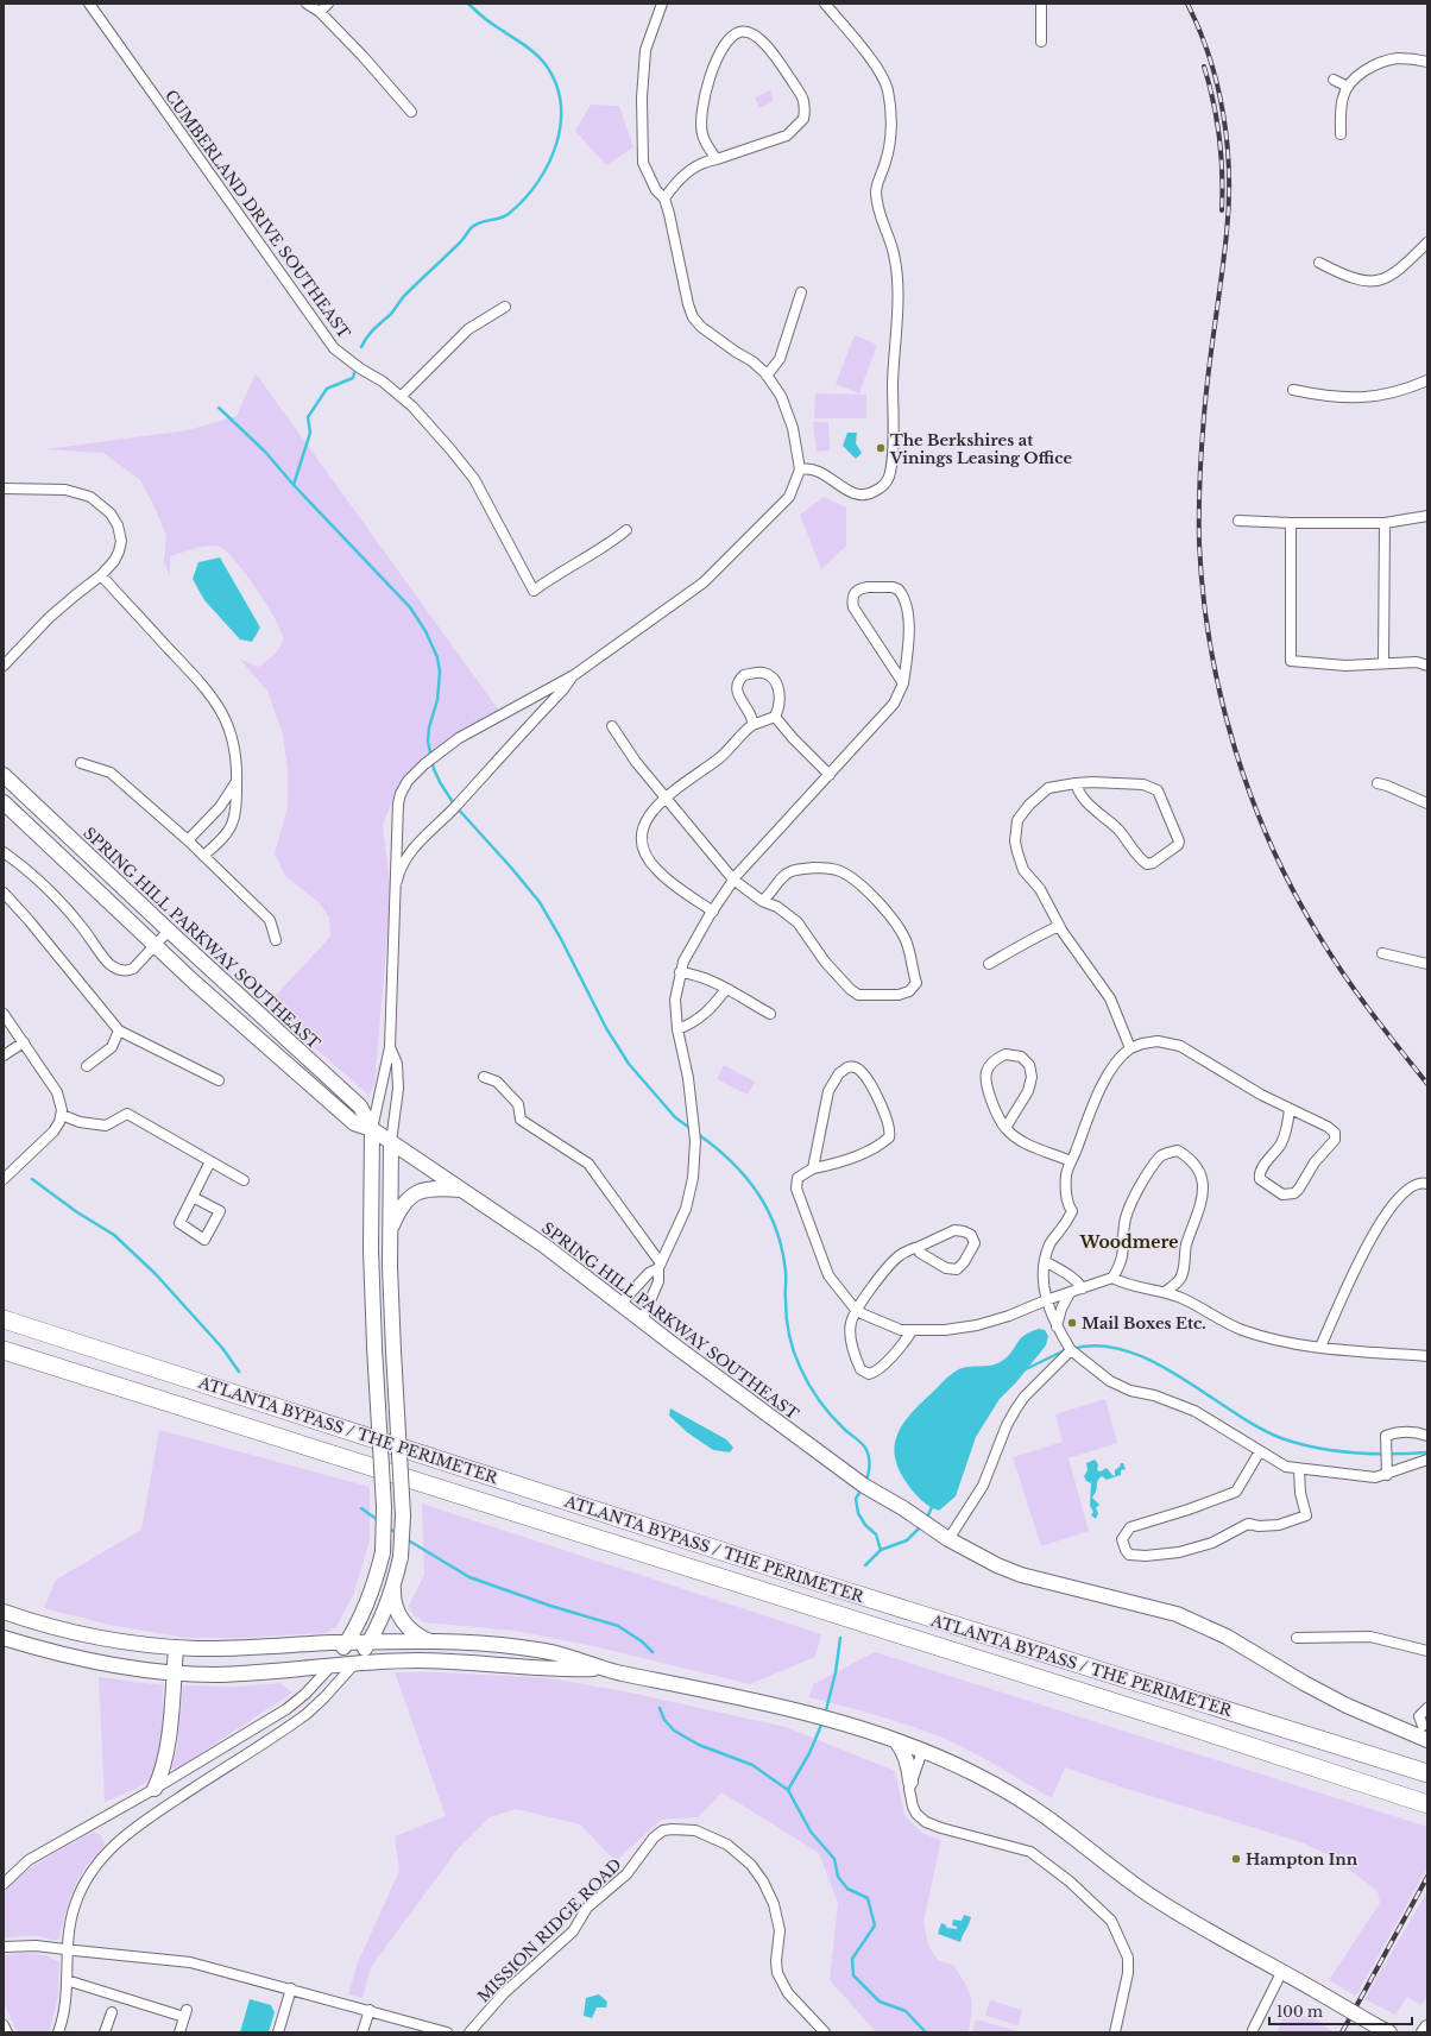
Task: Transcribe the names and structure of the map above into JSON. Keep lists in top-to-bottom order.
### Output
{
  "streets": {
    "highway": ["ATLANTA BYPASS / THE PERIMETER"],
    "street": ["CUMBERLAND DRIVE SOUTHEAST", "SPRING HILL PARKWAY SOUTHEAST", "MISSION RIDGE ROAD"]
  },
  "districts": ["Woodmere"],
  "places": ["The Berkshires at Vinings Leasing Office", "Mail Boxes Etc.", "Hampton Inn"],
  "scale_bar": "100 m"
}
